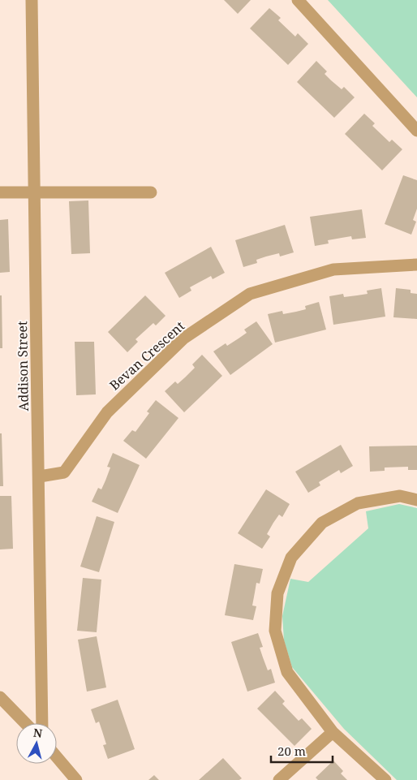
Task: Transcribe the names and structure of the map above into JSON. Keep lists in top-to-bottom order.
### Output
{
  "streets": {
    "street": ["Bevan Crescent", "Addison Street"]
  },
  "crossings": [
    ["Bevan Crescent", "Addison Street"]
  ],
  "scale_bar": "20 m",
  "north": "top"
}
